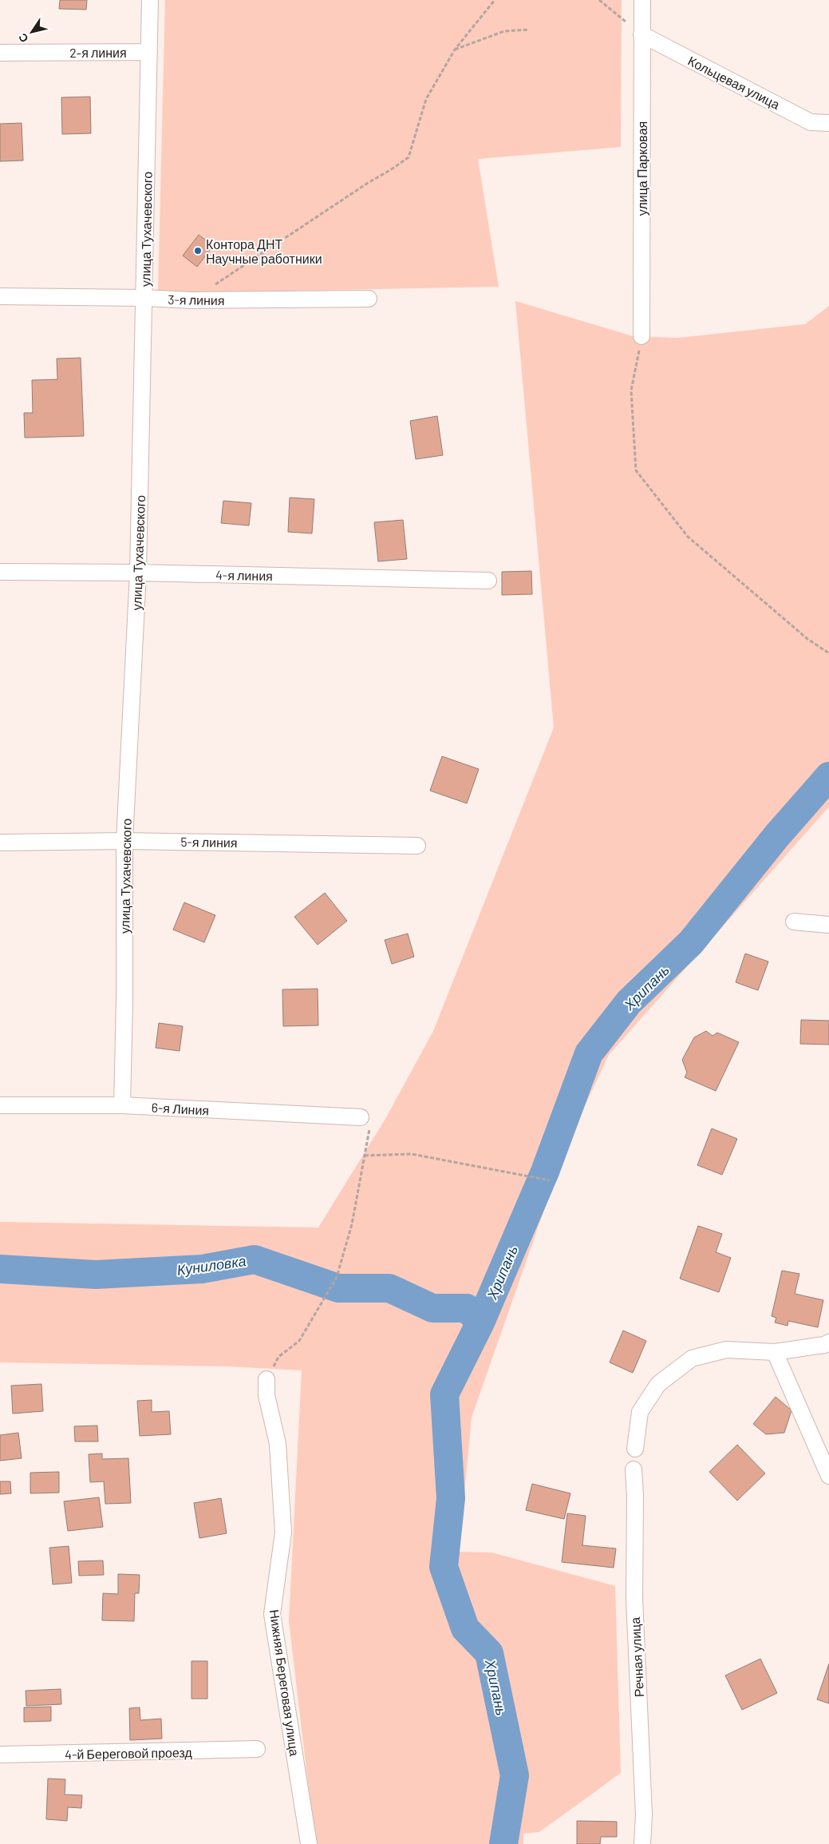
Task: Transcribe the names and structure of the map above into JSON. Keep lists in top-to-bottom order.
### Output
{
  "streets": {
    "street": [
      "2-я линия",
      "Кольцевая улица",
      "улица Парковая",
      "улица Тухачевского",
      "3-я линия",
      "4-я линия",
      "5-я линия",
      "6-я Линия",
      "Речная улица",
      "Нижняя Береговая улица",
      "4-й Береговой проезд"
    ]
  },
  "crossings": [
    ["2-я линия", "улица Тухачевского"],
    ["Кольцевая улица", "улица Парковая"],
    ["улица Тухачевского", "3-я линия"],
    ["улица Тухачевского", "4-я линия"],
    ["улица Тухачевского", "5-я линия"],
    ["улица Тухачевского", "6-я Линия"]
  ],
  "water": ["Хрипань", "Куниловка"],
  "places": ["Контора ДНТ Научные работники"],
  "north": "bottom left"
}
